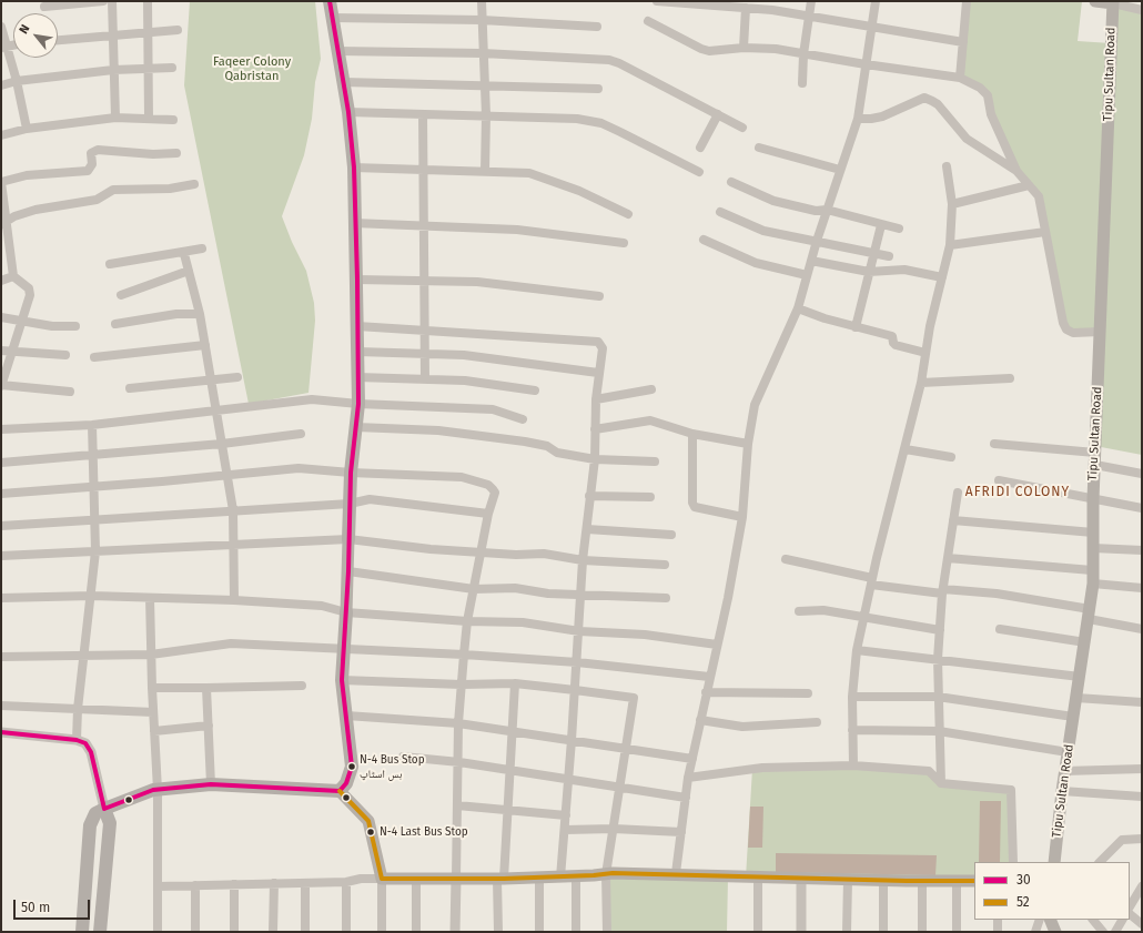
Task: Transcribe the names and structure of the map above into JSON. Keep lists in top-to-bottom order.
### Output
{
  "streets": {
    "main road": ["Tipu Sultan Road"]
  },
  "districts": ["AFRIDI COLONY"],
  "parks": ["Faqeer Colony Qabristan"],
  "places": ["N-4 Bus Stop بس اسٹاپ", "N-4 Last Bus Stop"],
  "lines": ["transit line 30", "transit line 52"],
  "legend": ["30", "52"],
  "scale_bar": "50 m",
  "north": "top left"
}
